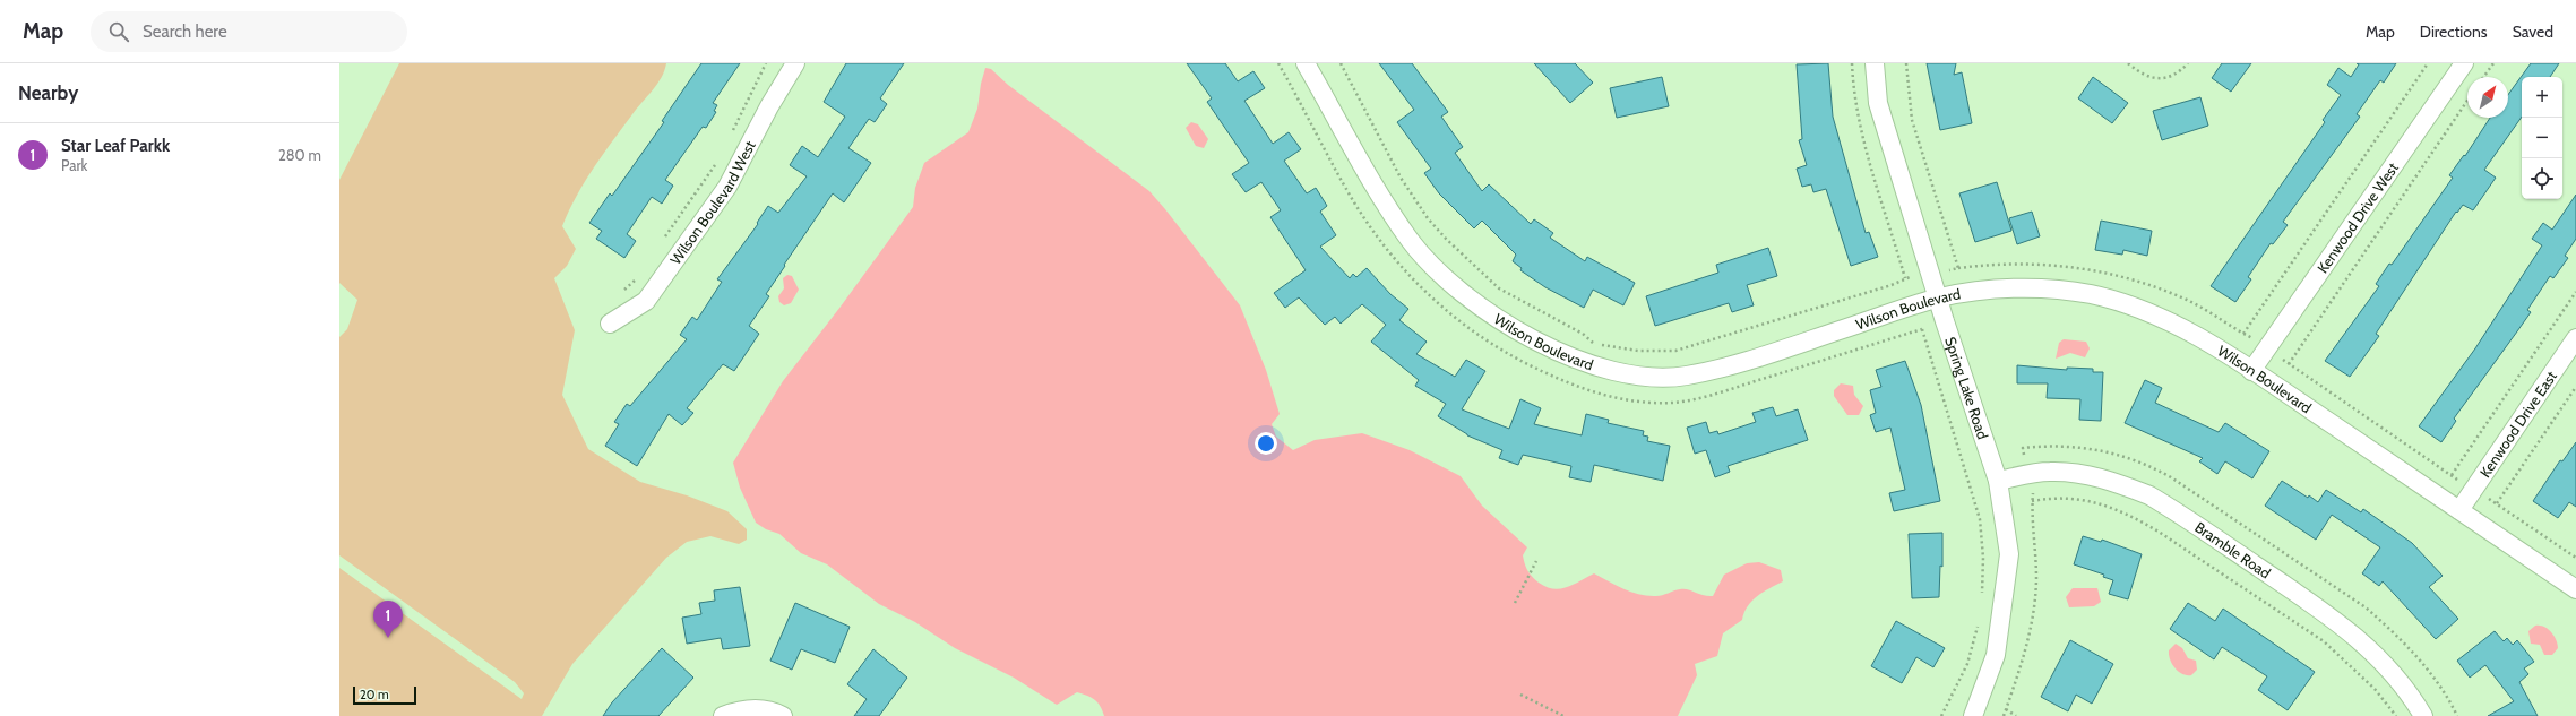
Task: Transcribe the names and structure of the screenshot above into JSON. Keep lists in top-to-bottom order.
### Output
{
  "streets": {
    "street": [
      "Wilson Boulevard West",
      "Kenwood Drive West",
      "Wilson Boulevard",
      "Spring Lake Road",
      "Kenwood Drive East",
      "Bramble Road"
    ]
  },
  "crossings": [
    ["Kenwood Drive West", "Wilson Boulevard"],
    ["Wilson Boulevard", "Spring Lake Road"],
    ["Wilson Boulevard", "Kenwood Drive East"],
    ["Spring Lake Road", "Bramble Road"]
  ],
  "scale_bar": "20 m",
  "north": "top right",
  "page": {
    "header": "Map",
    "search": "Search here",
    "nav": ["Map", "Directions", "Saved"],
    "heading": "Nearby",
    "map_buttons": ["+", "−"],
    "list": [
      {
        "mark": "1",
        "name": "Star Leaf Parkk",
        "note": "Park",
        "value": "280 m"
      }
    ],
    "pins": "1",
    "scale": "20 m"
  }
}
